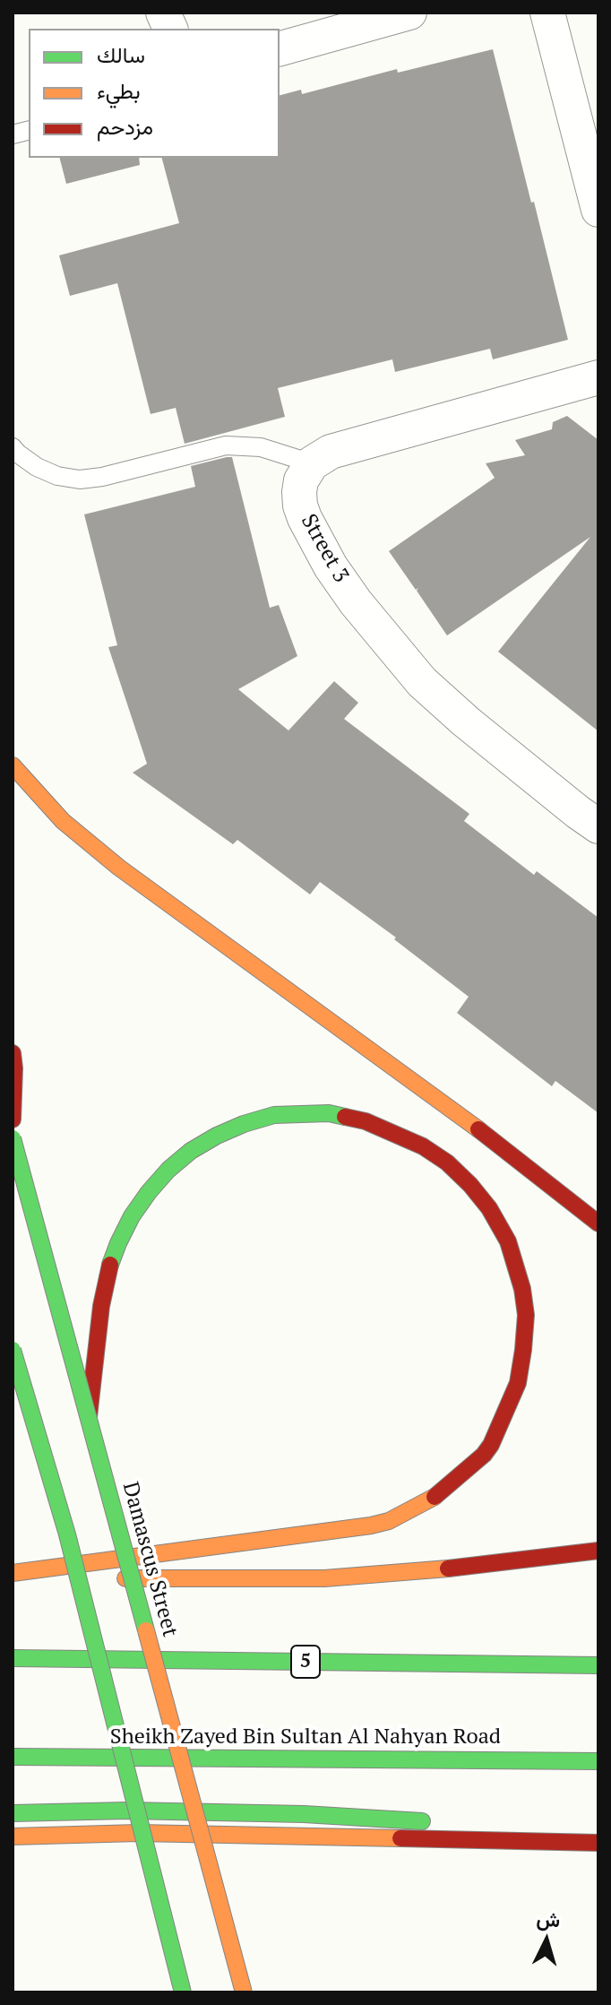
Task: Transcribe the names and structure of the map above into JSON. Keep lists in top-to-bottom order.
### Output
{
  "streets": {
    "main road": ["Damascus Street", "5", "Sheikh Zayed Bin Sultan Al Nahyan Road"],
    "street": ["Street 3"]
  },
  "legend": ["سالك", "بطيء", "مزدحم"],
  "north": "top"
}
